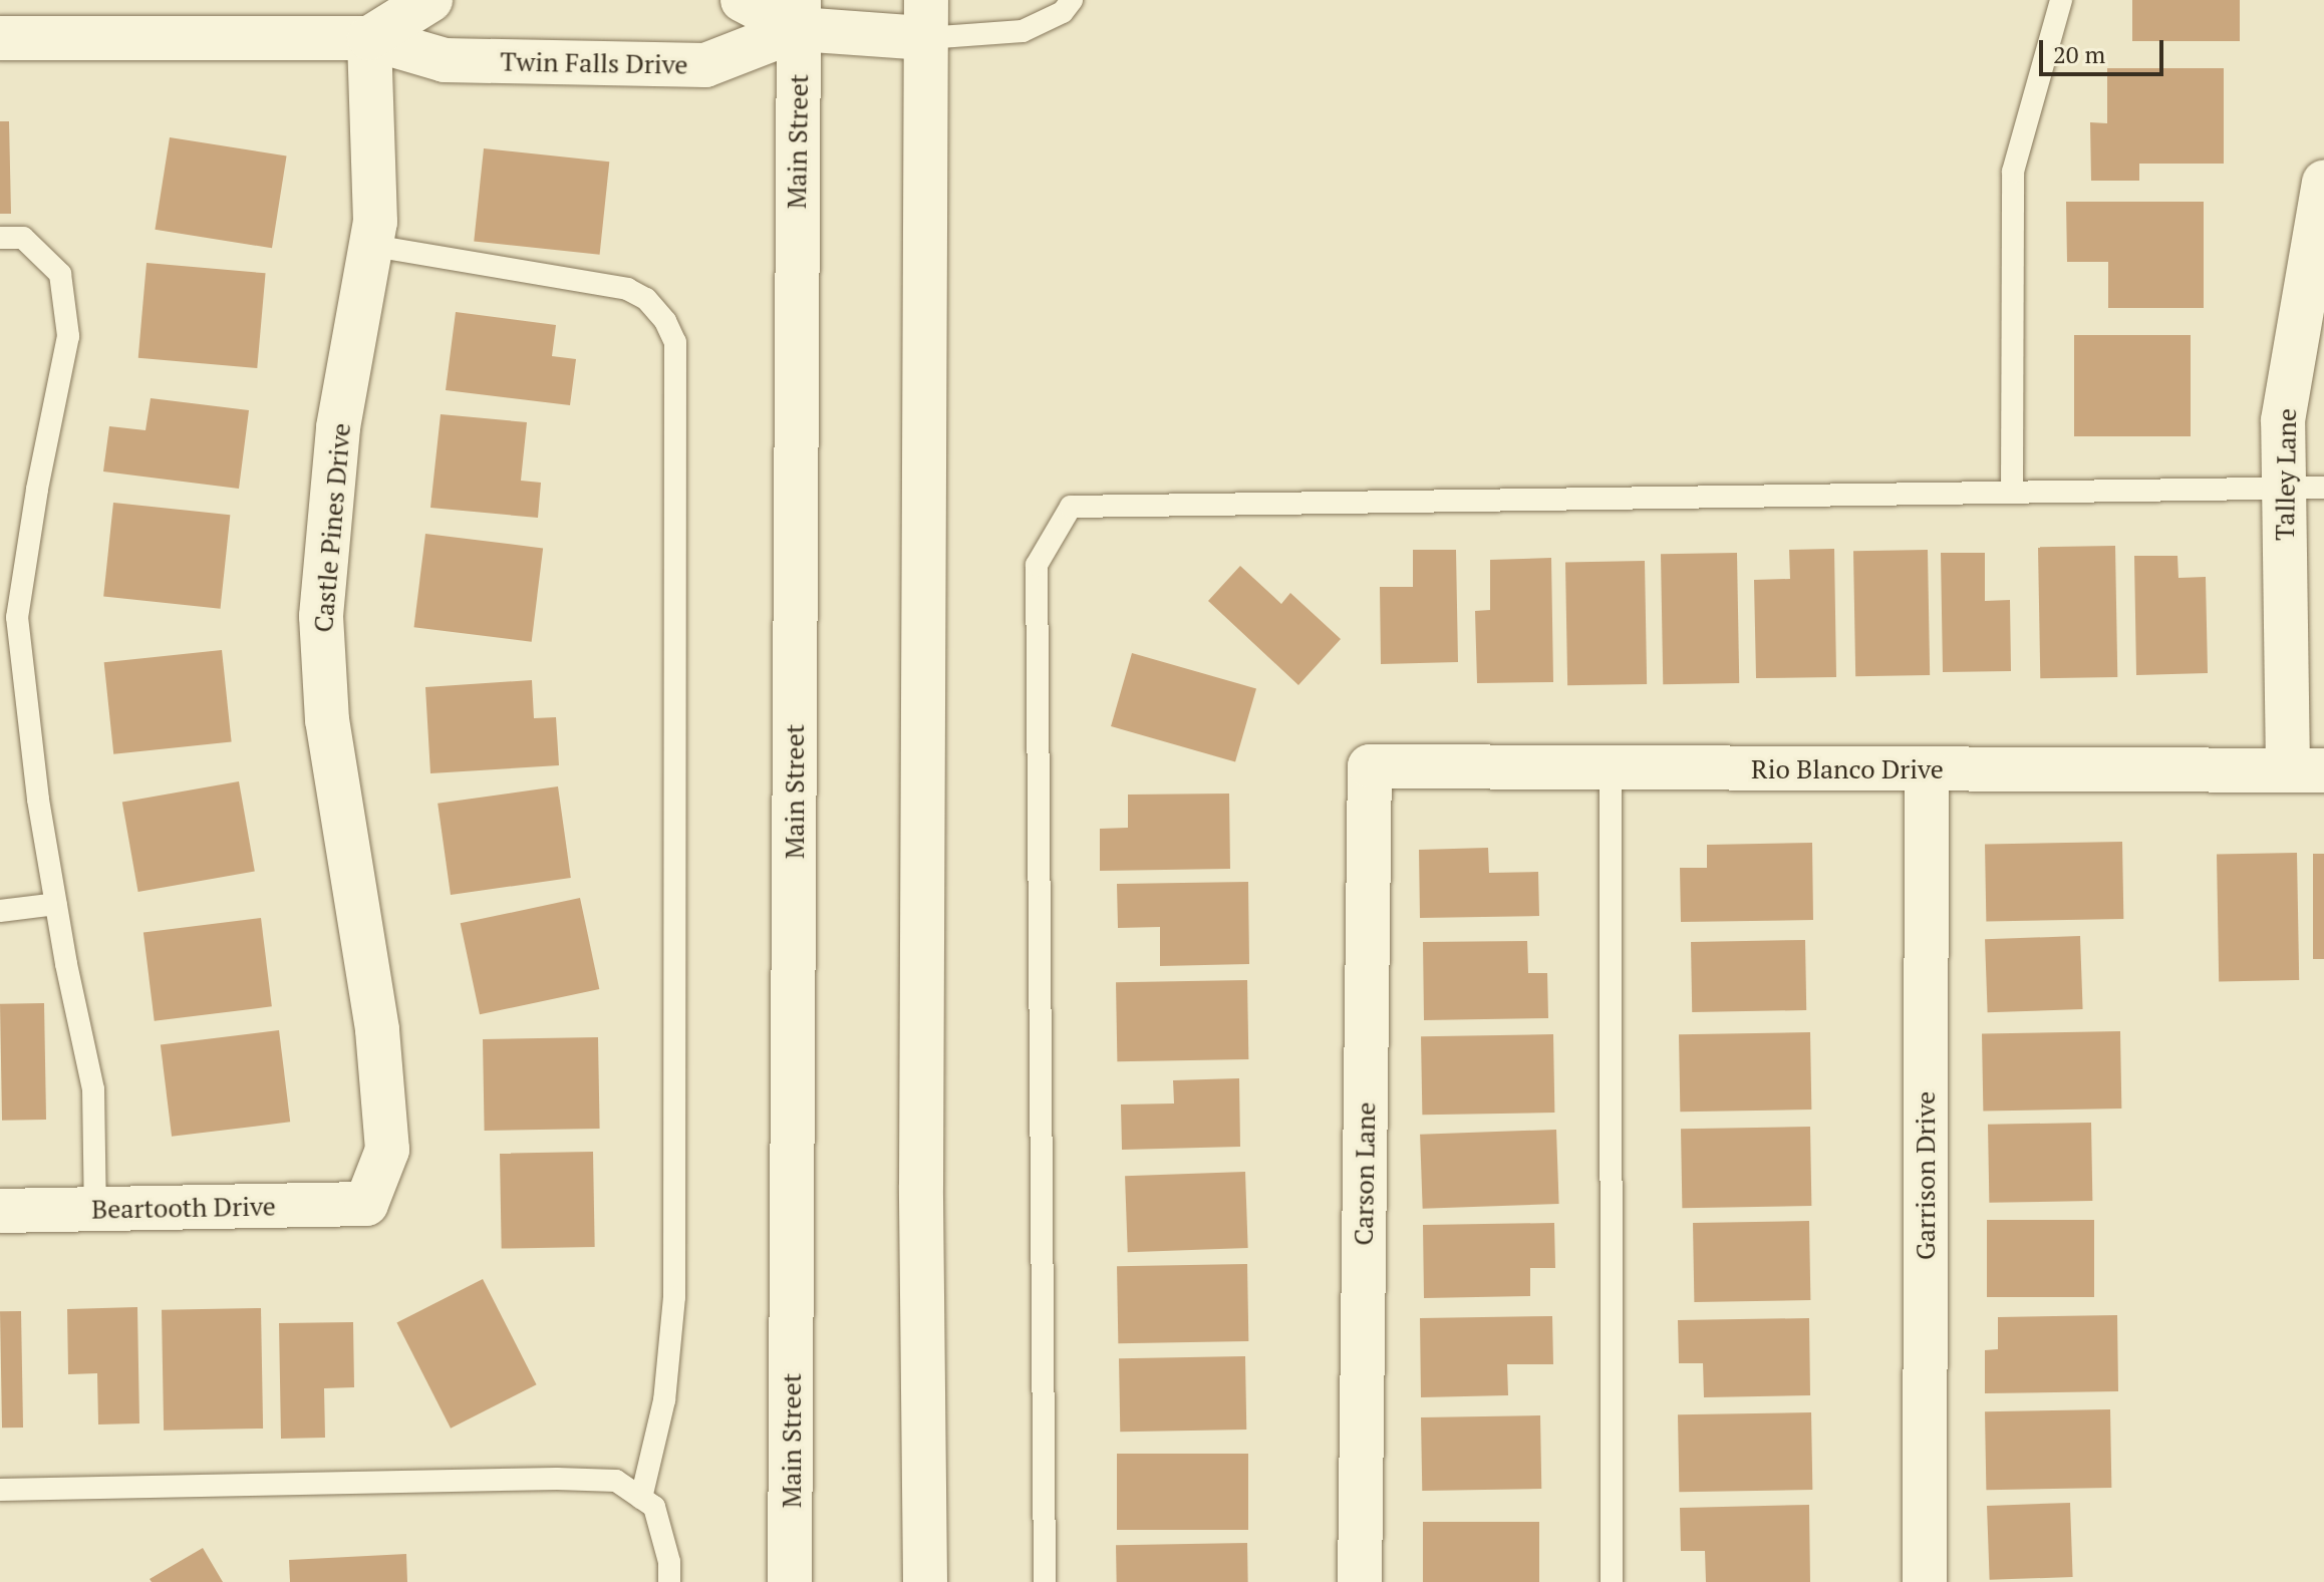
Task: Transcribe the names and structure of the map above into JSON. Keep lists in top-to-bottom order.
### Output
{
  "streets": {
    "street": [
      "Twin Falls Drive",
      "Main Street",
      "Talley Lane",
      "Castle Pines Drive",
      "Rio Blanco Drive",
      "Carson Lane",
      "Garrison Drive",
      "Beartooth Drive"
    ]
  },
  "crossings": [
    ["Twin Falls Drive", "Main Street"],
    ["Twin Falls Drive", "Castle Pines Drive"],
    ["Talley Lane", "Rio Blanco Drive"],
    ["Castle Pines Drive", "Beartooth Drive"],
    ["Rio Blanco Drive", "Carson Lane"],
    ["Rio Blanco Drive", "Garrison Drive"]
  ],
  "scale_bar": "20 m"
}
